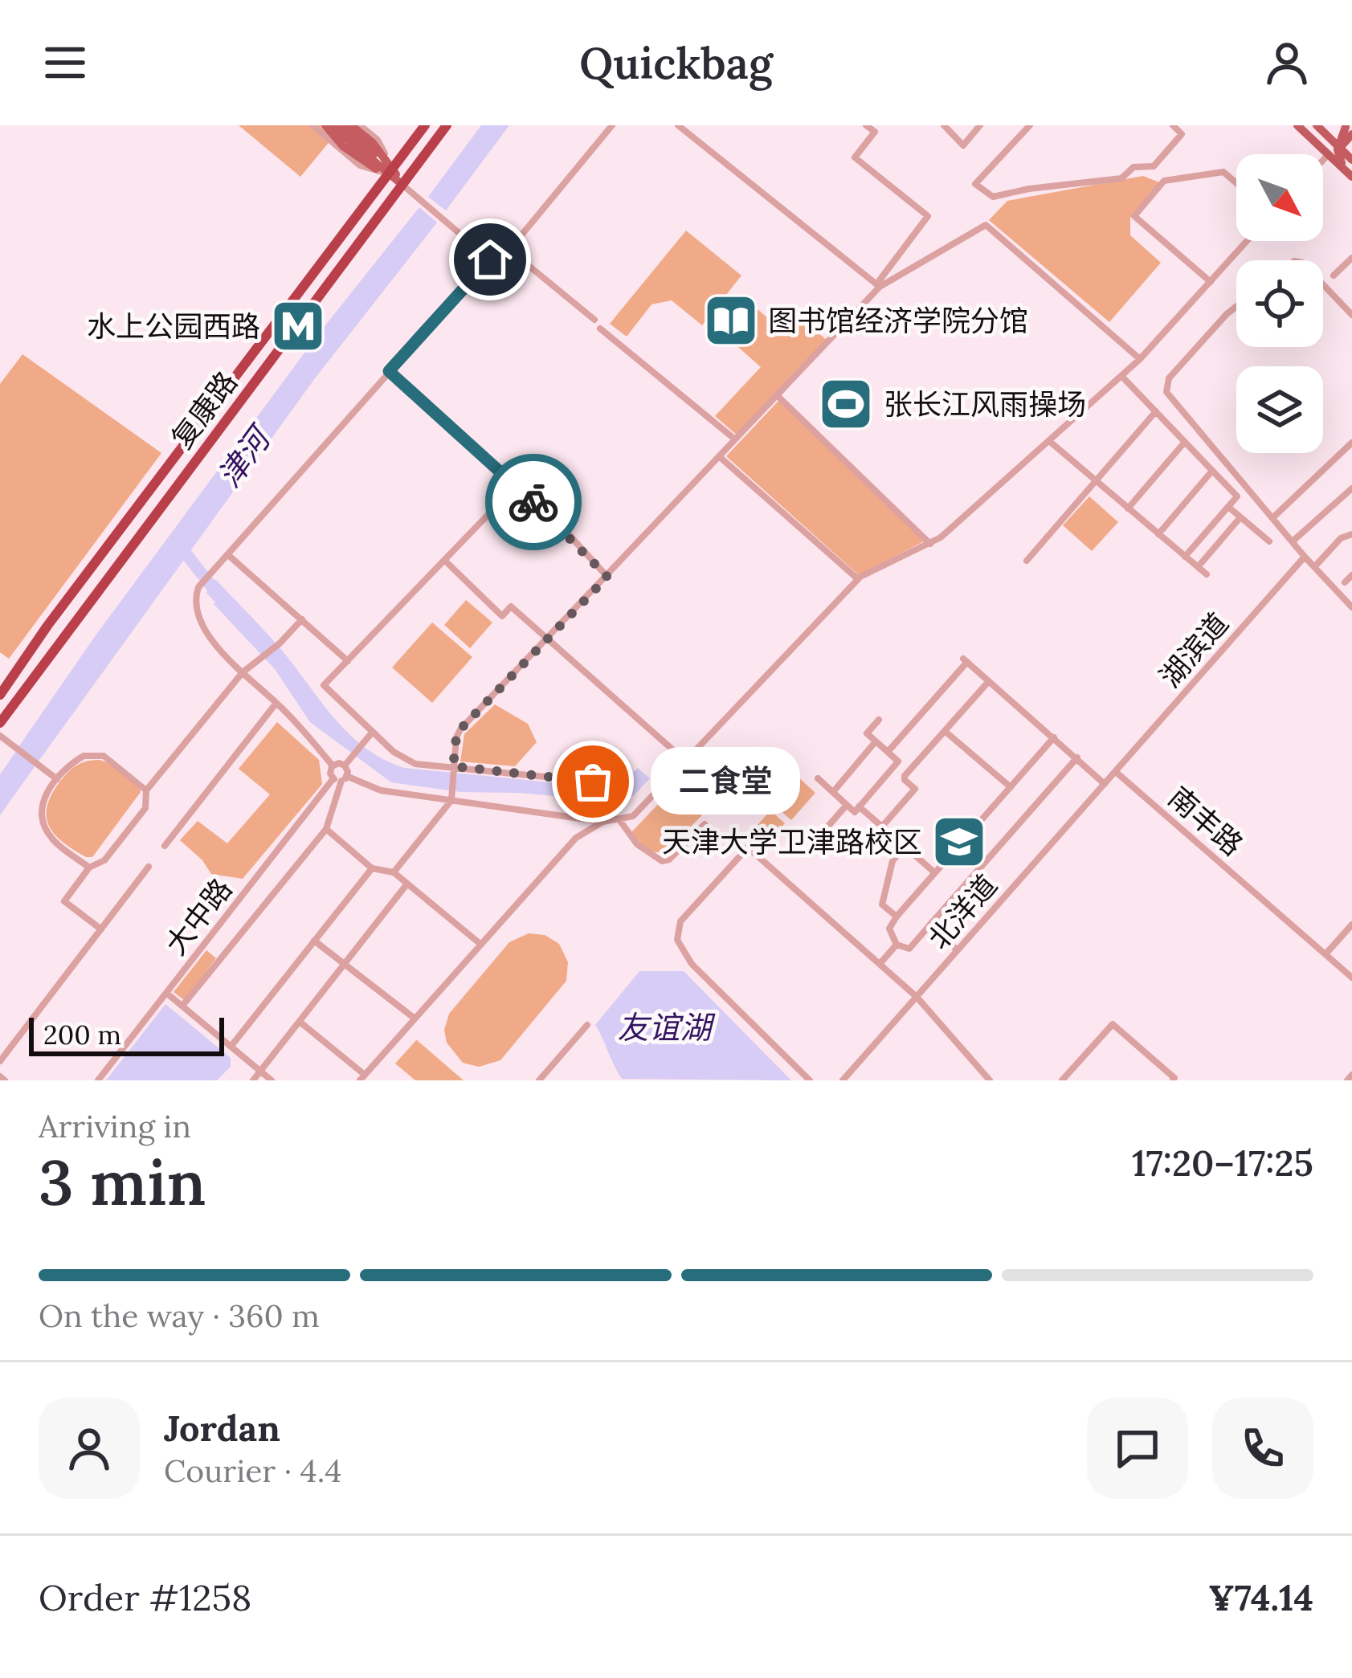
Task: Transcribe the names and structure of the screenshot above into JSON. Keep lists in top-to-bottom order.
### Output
{
  "streets": {
    "highway": ["复康路"],
    "street": [
      "湖滨道",
      "南丰路",
      "北洋道",
      "大中路"
    ]
  },
  "crossings": [
    ["湖滨道", "南丰路"],
    ["湖滨道", "北洋道"],
    ["南丰路", "北洋道"]
  ],
  "water": ["津河", "友谊湖"],
  "places": {
    "library": ["图书馆经济学院分馆"],
    "metro station": ["水上公园西路"],
    "sports": ["张长江风雨操场"],
    "other": ["二食堂"],
    "school or university": ["天津大学卫津路校区"]
  },
  "scale_bar": "200 m",
  "north": "bottom right",
  "page": {
    "header": "Quickbag",
    "bubble": "二食堂",
    "scale": "200 m",
    "heading": ["3 min", "Arriving in", "17:20–17:25"],
    "panel": [
      "Jordan",
      "Courier · 4.4",
      "Order #1258",
      "¥74.14"
    ],
    "bar": "On the way · 360 m"
  }
}
